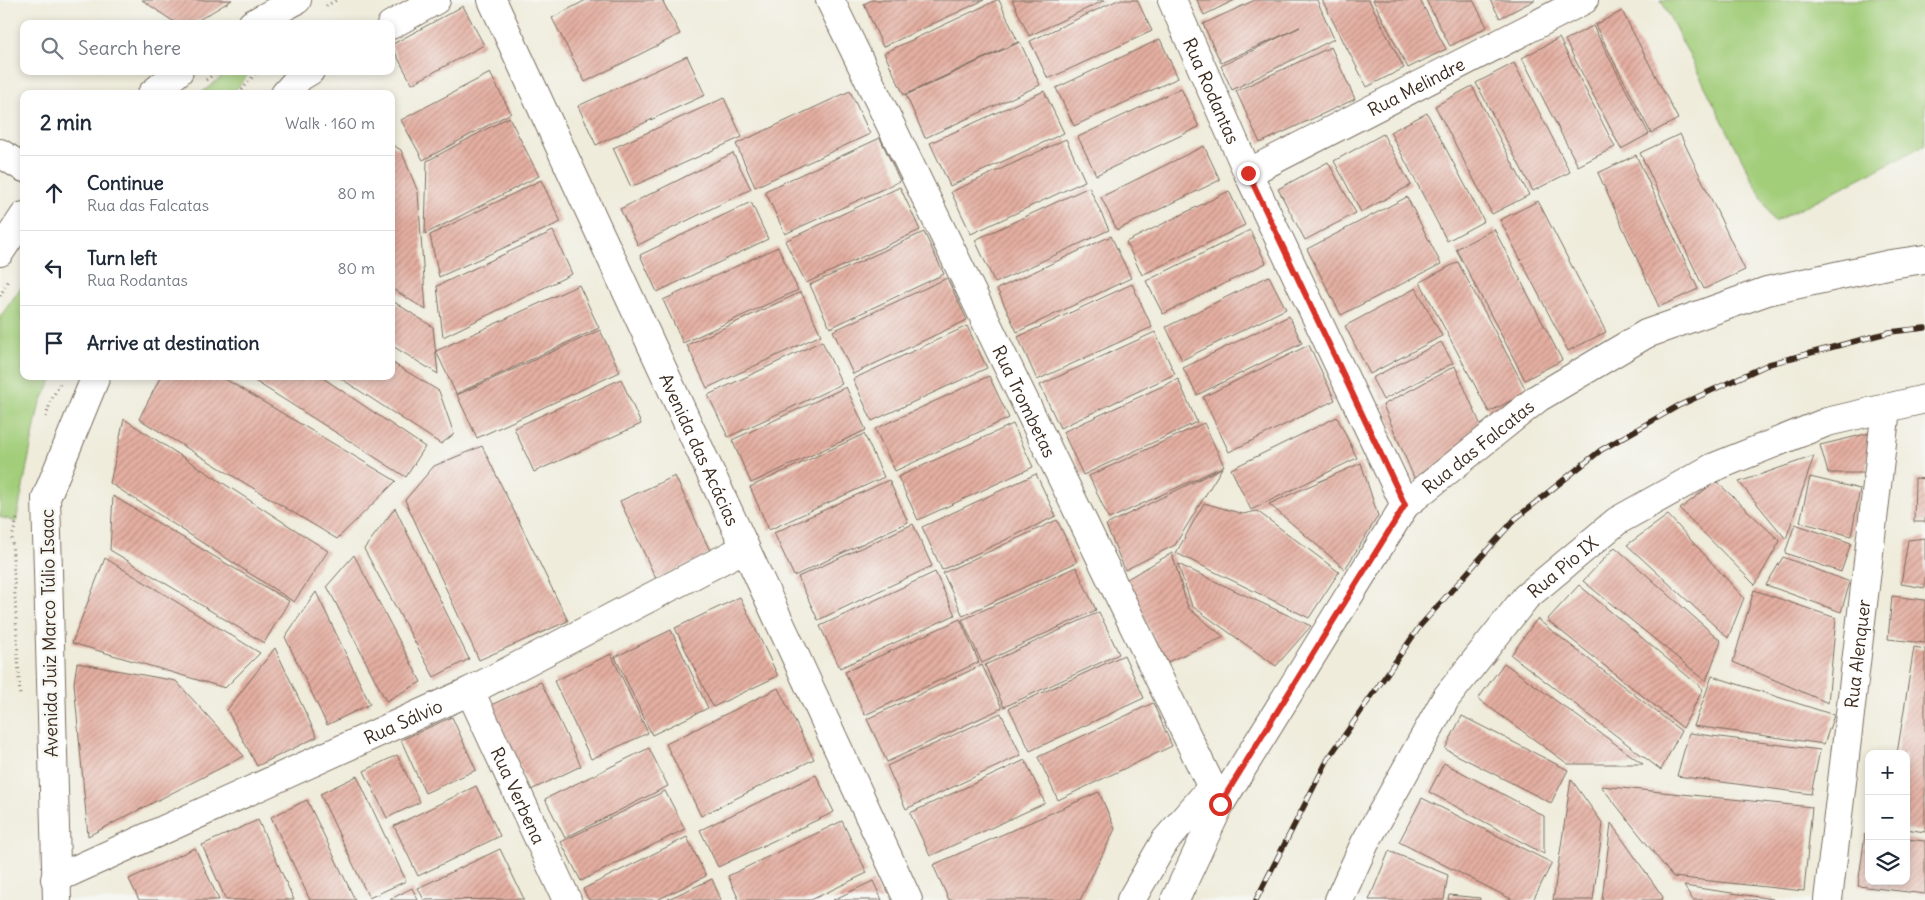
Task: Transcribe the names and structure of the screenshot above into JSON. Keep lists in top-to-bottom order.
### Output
{
  "streets": {
    "street": [
      "Rua Melindre",
      "Rua Rodantas",
      "Rua Trombetas",
      "Rua das Falcatas",
      "Avenida das Acácias",
      "Rua Pio IX",
      "Avenida Juiz Marco Túlio Isaac",
      "Rua Alenquer",
      "Rua Sálvio",
      "Rua Verbena"
    ]
  },
  "crossings": [
    ["Rua Melindre", "Rua Rodantas"],
    ["Rua Rodantas", "Rua das Falcatas"],
    ["Rua Trombetas", "Rua das Falcatas"],
    ["Avenida das Acácias", "Rua Sálvio"],
    ["Rua Pio IX", "Rua Alenquer"],
    ["Avenida Juiz Marco Túlio Isaac", "Rua Sálvio"],
    ["Rua Sálvio", "Rua Verbena"]
  ],
  "page": {
    "search": "Search here",
    "heading": ["2 min", "Walk · 160 m"],
    "list": [
      ["Continue", "Rua das Falcatas", "80 m"],
      ["Turn left", "Rua Rodantas", "80 m"],
      "Arrive at destination"
    ],
    "map_buttons": ["+", "−"]
  }
}
